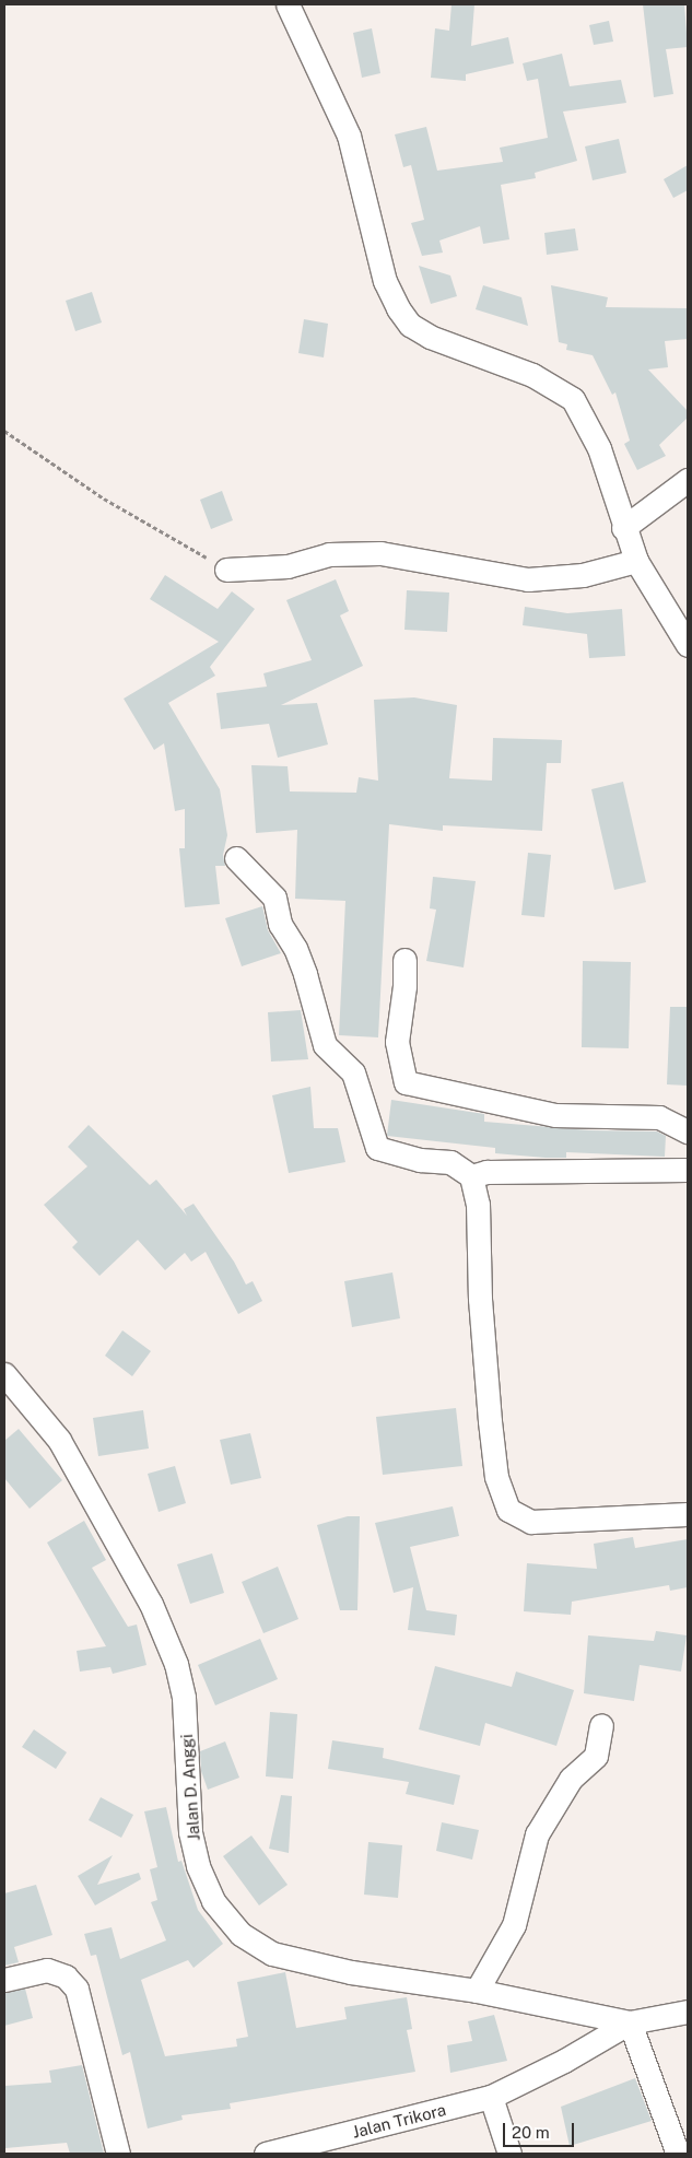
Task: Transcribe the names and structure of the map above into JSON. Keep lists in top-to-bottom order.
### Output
{
  "streets": {
    "street": ["Jalan D. Anggi", "Jalan Trikora"]
  },
  "crossings": [
    ["Jalan D. Anggi", "Jalan Trikora"]
  ],
  "scale_bar": "20 m"
}
